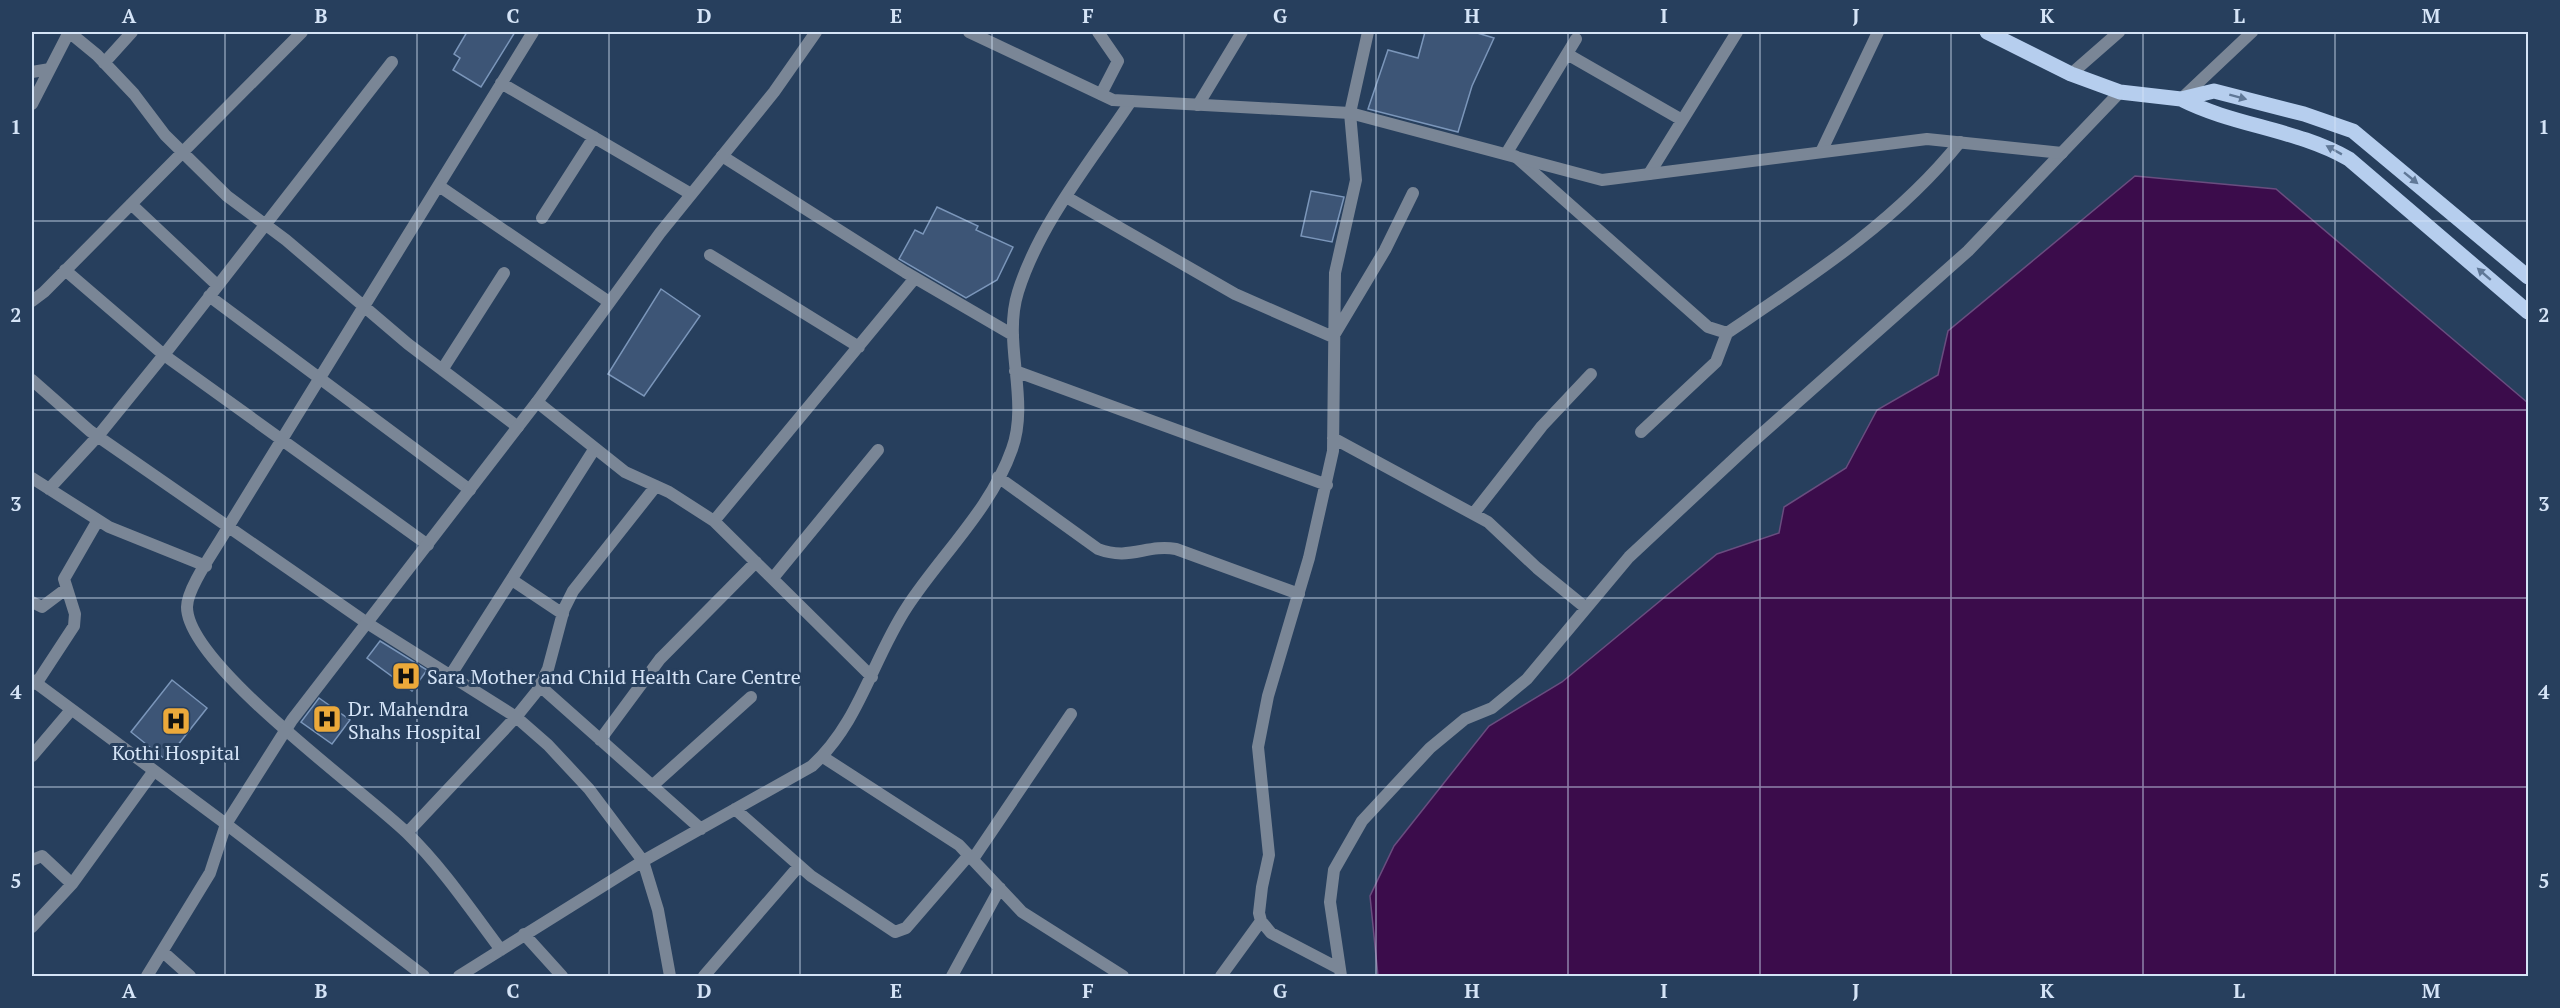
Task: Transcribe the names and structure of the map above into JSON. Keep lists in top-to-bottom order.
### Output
{
  "places": {
    "hospital": ["Sara Mother and Child Health Care Centre", "Dr. Mahendra Shahs Hospital", "Kothi Hospital"]
  },
  "grid": {
    "columns": [
      "A",
      "B",
      "C",
      "D",
      "E",
      "F",
      "G",
      "H",
      "I",
      "J",
      "K",
      "L",
      "M"
    ],
    "rows": [
      "1",
      "2",
      "3",
      "4",
      "5"
    ]
  }
}
